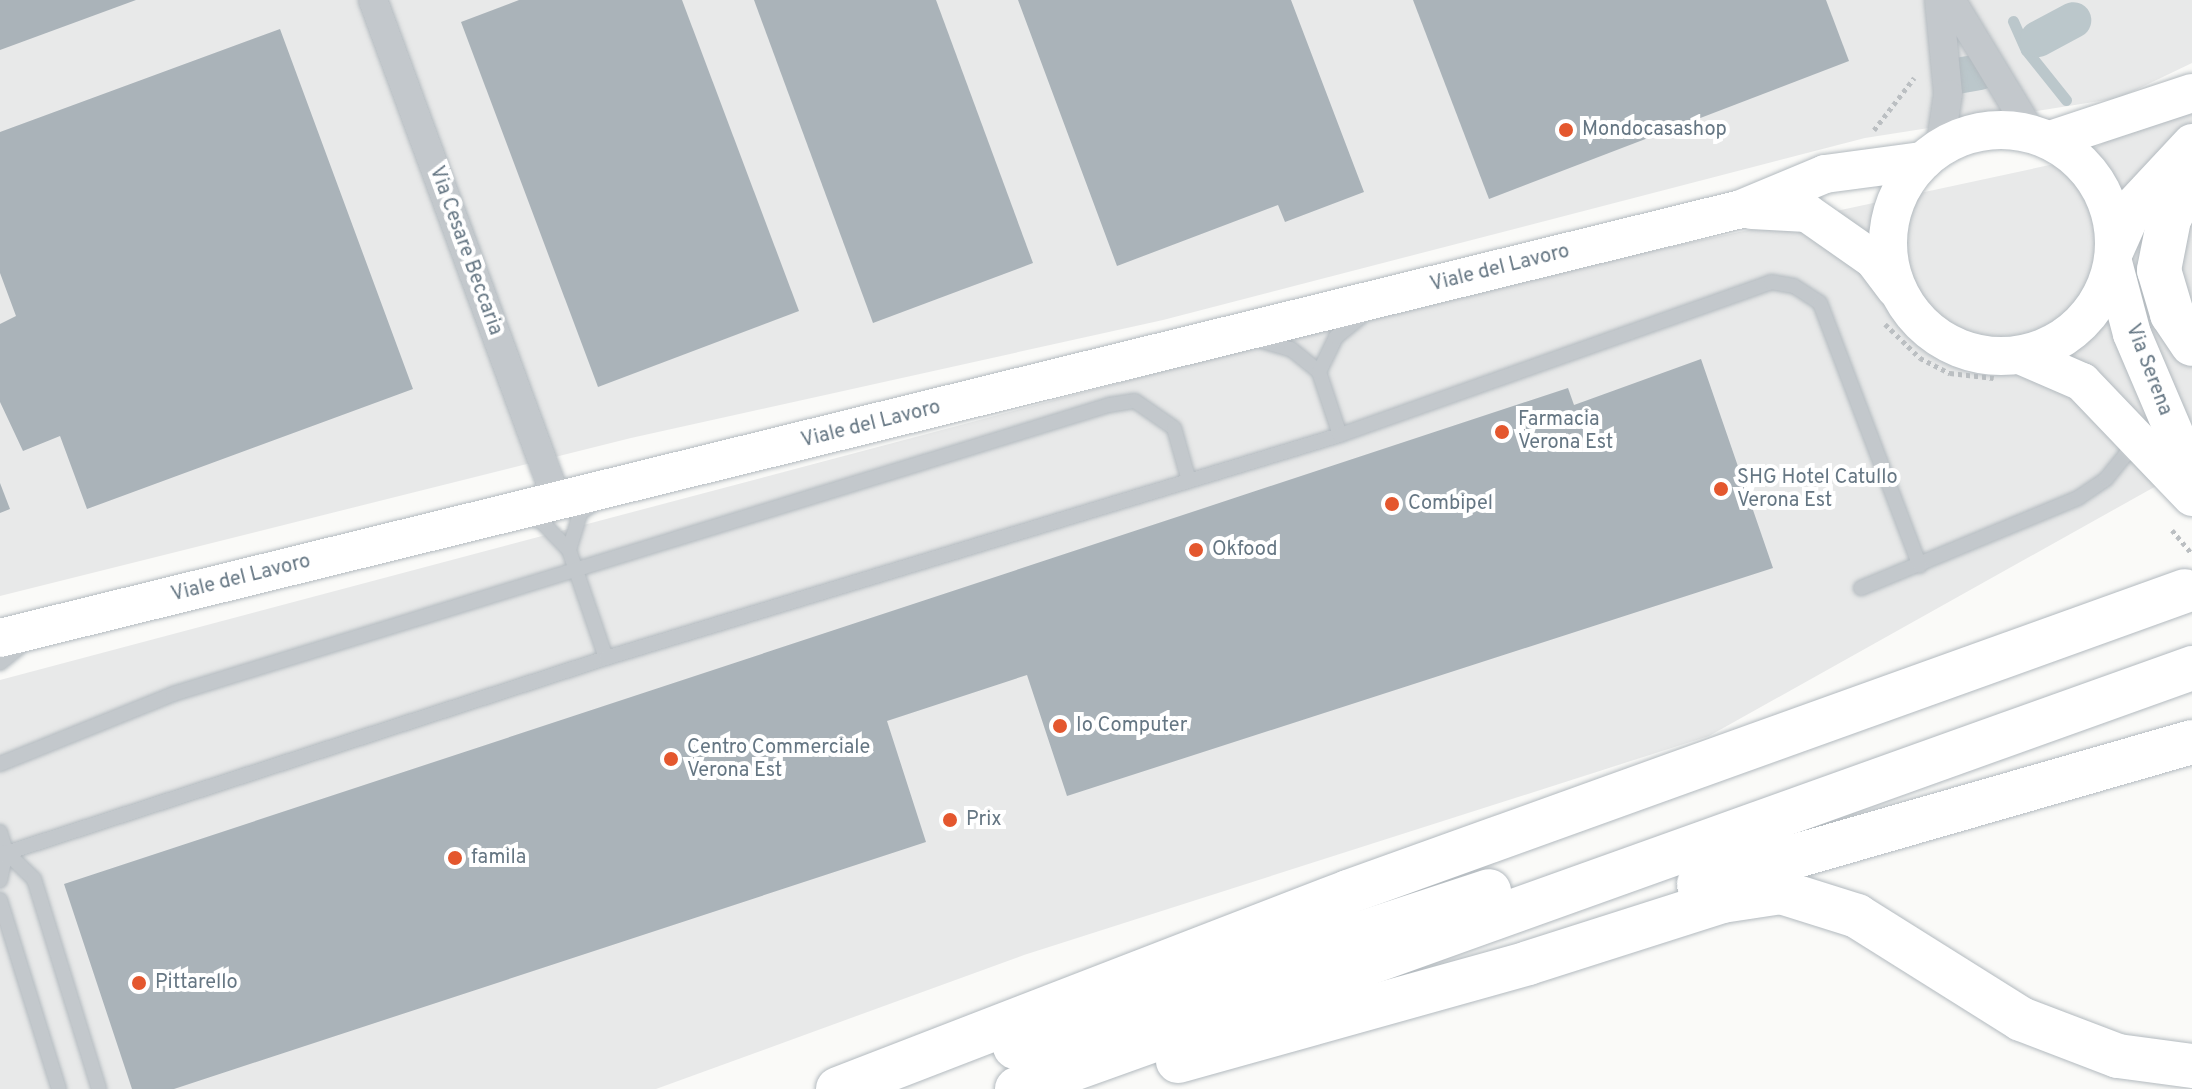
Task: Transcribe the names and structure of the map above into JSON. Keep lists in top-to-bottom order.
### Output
{
  "streets": {
    "street": ["Via Cesare Beccaria", "Viale del Lavoro", "Via Serena"]
  },
  "crossings": [
    ["Via Cesare Beccaria", "Viale del Lavoro"],
    ["Viale del Lavoro", "Via Serena"]
  ],
  "places": [
    "Mondocasashop",
    "Farmacia Verona Est",
    "SHG Hotel Catullo Verona Est",
    "Combipel",
    "Okfood",
    "Io Computer",
    "Centro Commerciale Verona Est",
    "Prix",
    "famila",
    "Pittarello"
  ]
}
